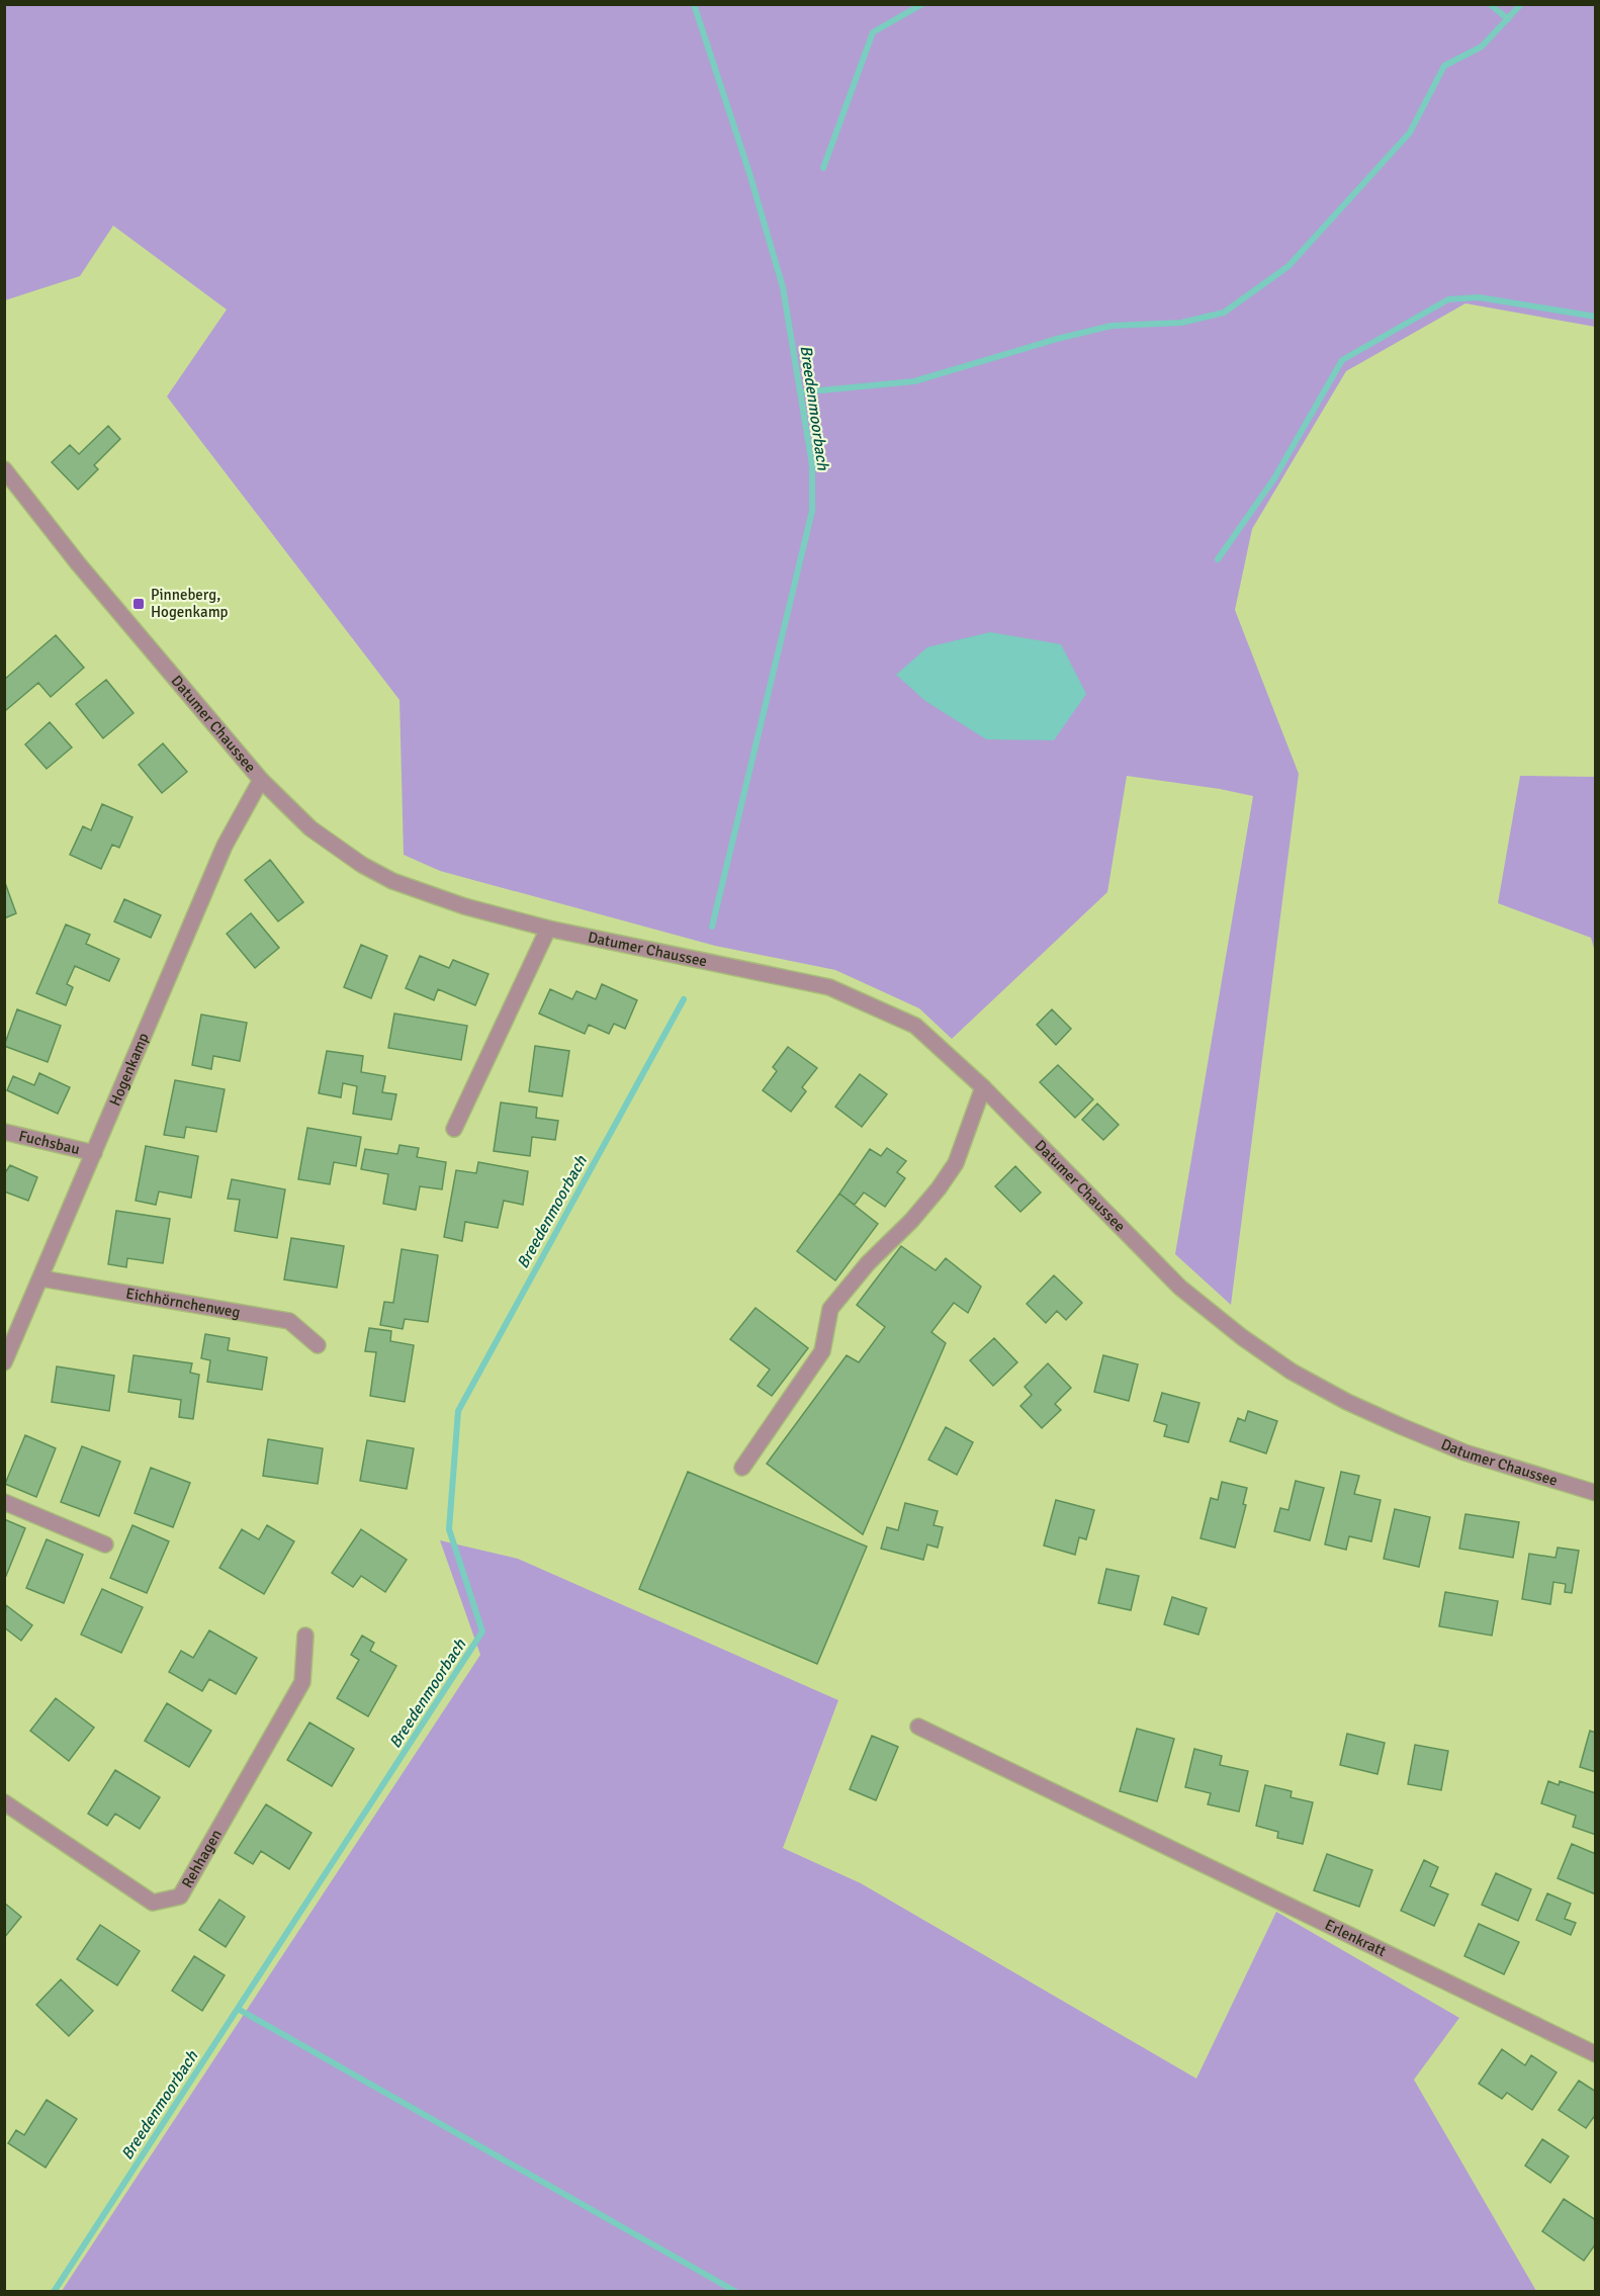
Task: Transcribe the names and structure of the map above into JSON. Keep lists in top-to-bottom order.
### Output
{
  "streets": {
    "street": [
      "Datumer Chaussee",
      "Hogenkamp",
      "Fuchsbau",
      "Eichhörnchenweg",
      "Rehhagen",
      "Erlenkratt"
    ]
  },
  "crossings": [
    ["Datumer Chaussee", "Hogenkamp"],
    ["Hogenkamp", "Fuchsbau"],
    ["Hogenkamp", "Eichhörnchenweg"]
  ],
  "water": ["Breedenmoorbach"],
  "places": {
    "transit": ["Pinneberg, Hogenkamp"]
  }
}
